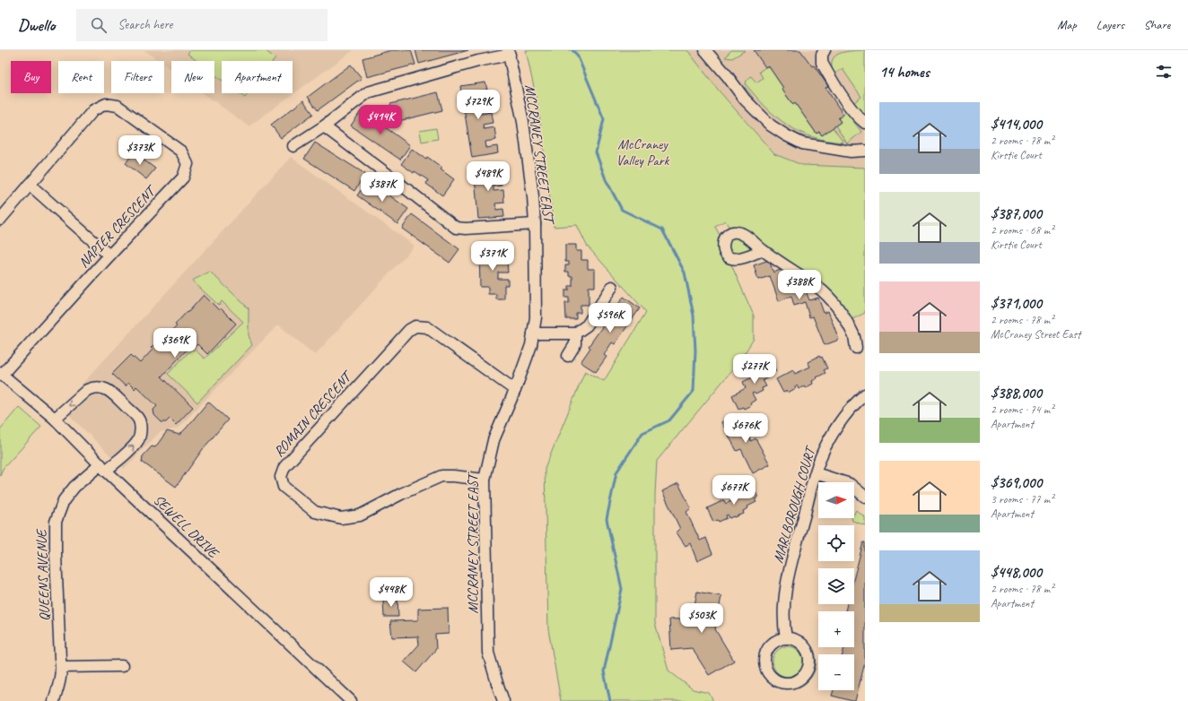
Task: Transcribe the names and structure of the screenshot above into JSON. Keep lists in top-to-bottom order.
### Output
{
  "streets": {
    "street": [
      "MCCRANEY STREET EAST",
      "NAPIER CRESCENT",
      "ROMAIN CRESCENT",
      "MARLBOROUGH COURT",
      "SEWELL DRIVE",
      "QUEENS AVENUE"
    ]
  },
  "crossings": [
    ["MCCRANEY STREET EAST", "ROMAIN CRESCENT"],
    ["NAPIER CRESCENT", "SEWELL DRIVE"],
    ["SEWELL DRIVE", "QUEENS AVENUE"]
  ],
  "parks": ["McCraney Valley Park"],
  "north": "right",
  "page": {
    "header": "Dwello",
    "search": "Search here",
    "nav": ["Map", "Layers", "Share"],
    "heading": "14 homes",
    "chip": [
      "Buy",
      "Rent",
      "Filters",
      "New",
      "Apartment"
    ],
    "price": [
      "$729K",
      "$414K",
      "$373K",
      "$489K",
      "$387K",
      "$371K",
      "$388K",
      "$596K",
      "$369K",
      "$277K",
      "$676K",
      "$677K",
      "$448K",
      "$503K"
    ],
    "list": [
      {
        "name": "$414,000",
        "note": "2 rooms · 78 m² · Kirstie Court"
      },
      {
        "name": "$387,000",
        "note": "2 rooms · 68 m² · Kirstie Court"
      },
      {
        "name": "$371,000",
        "note": "2 rooms · 78 m² · McCraney Street East"
      },
      {
        "name": "$388,000",
        "note": "2 rooms · 74 m² · Apartment"
      },
      {
        "name": "$369,000",
        "note": "3 rooms · 77 m² · Apartment"
      },
      {
        "name": "$448,000",
        "note": "2 rooms · 78 m² · Apartment"
      }
    ],
    "map_buttons": ["+", "−"]
  }
}
